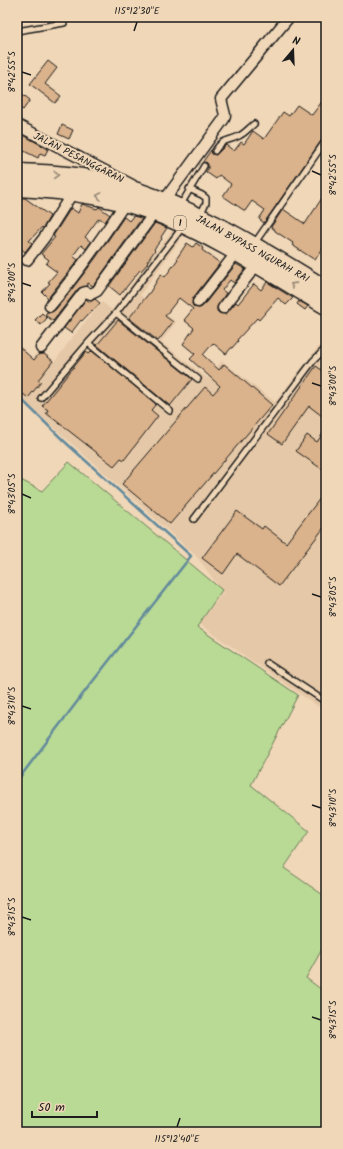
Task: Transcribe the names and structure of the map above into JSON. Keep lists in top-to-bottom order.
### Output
{
  "streets": {
    "highway": ["1", "JALAN BYPASS NGURAH RAI"],
    "street": ["JALAN PESANGGARAN"]
  },
  "crossings": [
    ["JALAN PESANGGARAN", "JALAN BYPASS NGURAH RAI"]
  ],
  "scale_bar": "50 m",
  "north": "top",
  "coordinates": [
    "115°12'30\"E",
    "8°42'55\"S",
    "8°43'00\"S",
    "8°43'05\"S",
    "8°43'10\"S",
    "8°43'15\"S",
    "115°12'40\"E"
  ]
}
